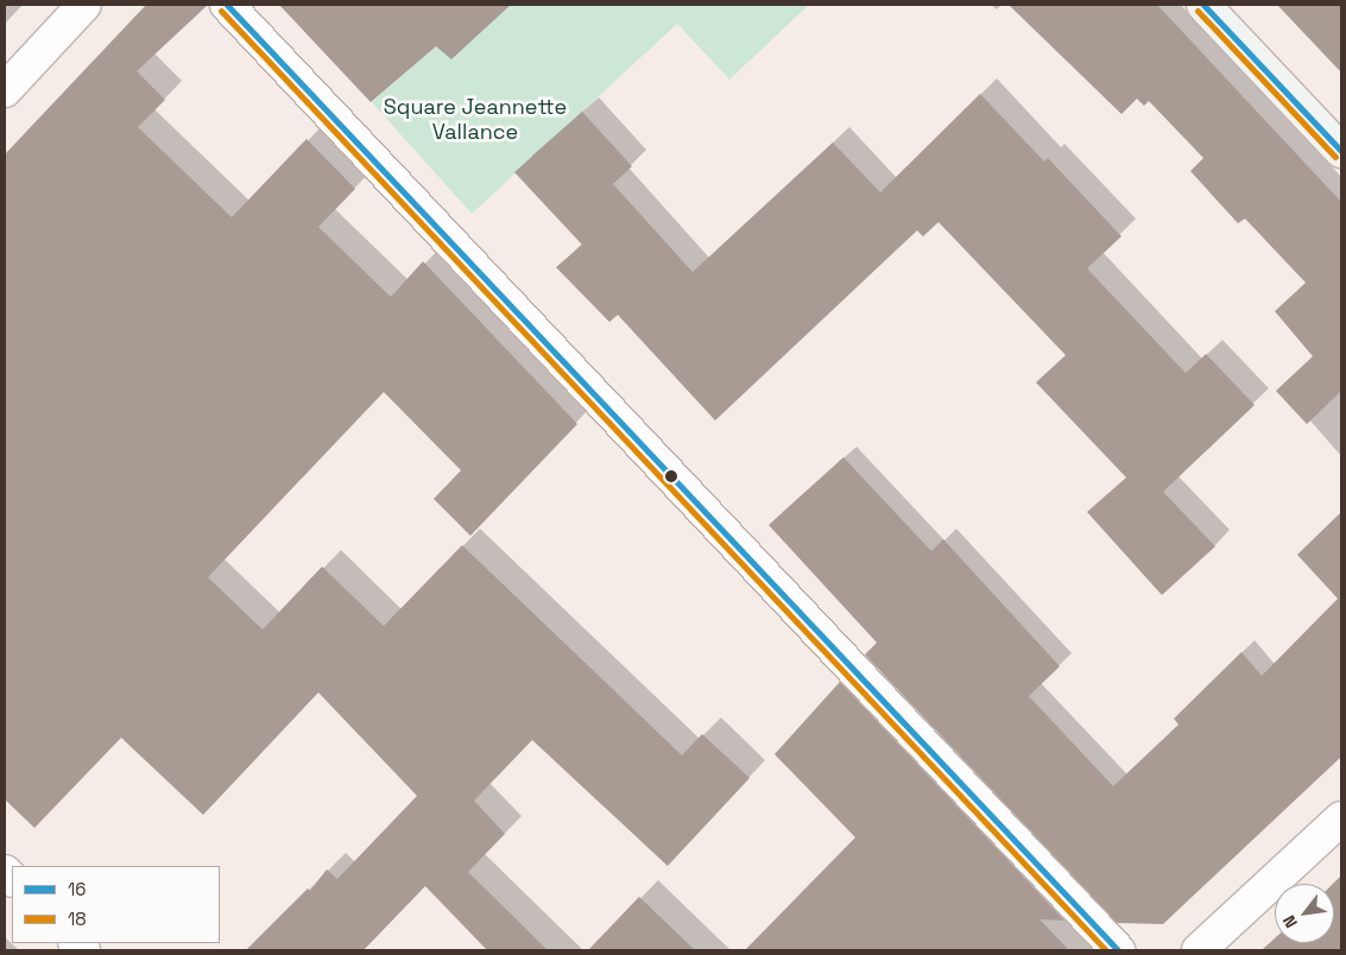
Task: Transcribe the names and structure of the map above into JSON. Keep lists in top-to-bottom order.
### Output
{
  "parks": ["Square Jeannette Vallance"],
  "lines": ["transit line 16", "transit line 18"],
  "legend": ["16", "18"],
  "north": "bottom left"
}
